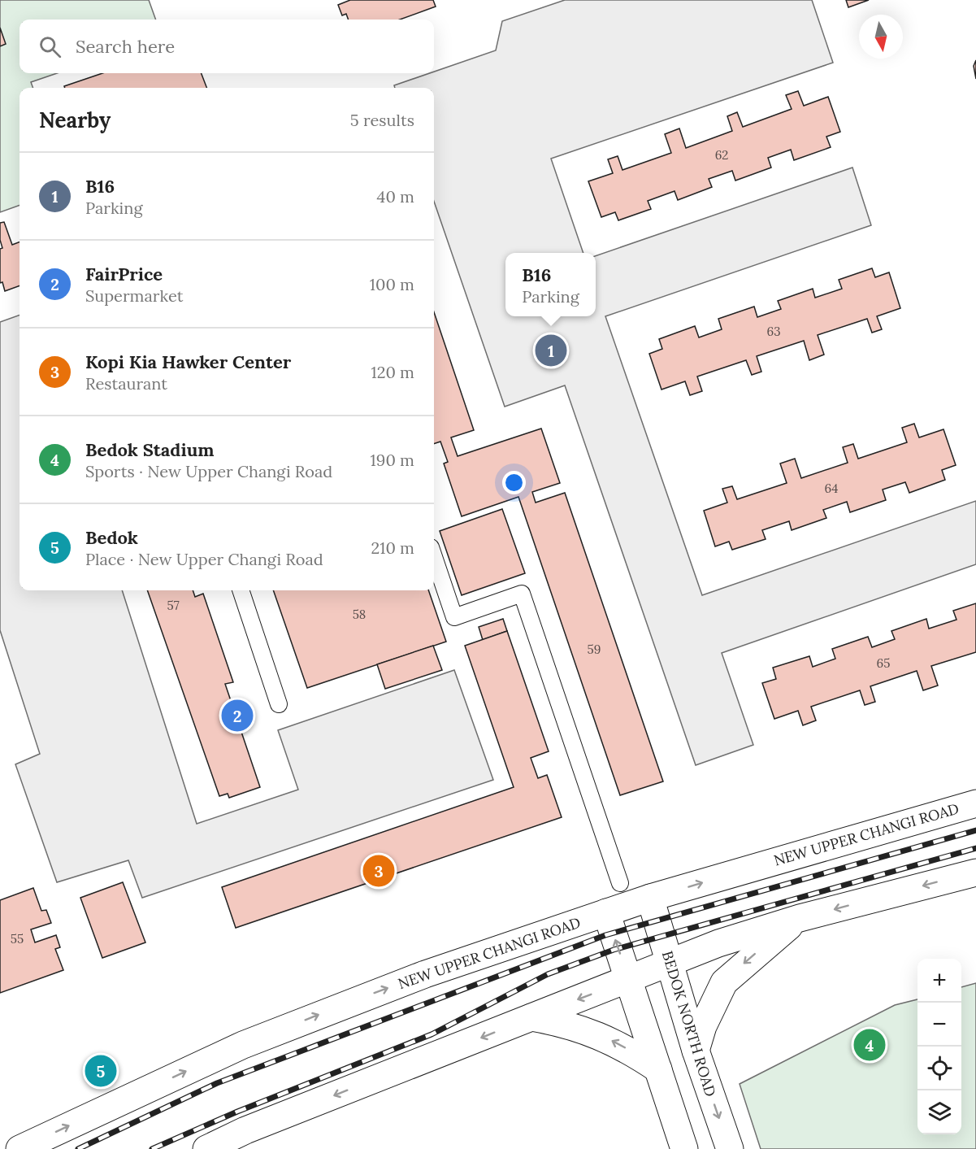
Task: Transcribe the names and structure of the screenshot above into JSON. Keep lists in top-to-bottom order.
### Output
{
  "streets": {
    "main road": ["NEW UPPER CHANGI ROAD", "BEDOK NORTH ROAD"]
  },
  "crossings": [
    ["NEW UPPER CHANGI ROAD", "BEDOK NORTH ROAD"]
  ],
  "house_numbers": [
    "62",
    "63",
    "64",
    "57",
    "58",
    "59",
    "65",
    "55"
  ],
  "north": "bottom",
  "page": {
    "search": "Search here",
    "heading": ["Nearby", "5 results"],
    "list": [
      {
        "mark": "1",
        "name": "B16",
        "note": "Parking",
        "value": "40 m"
      },
      {
        "mark": "2",
        "name": "FairPrice",
        "note": "Supermarket",
        "value": "100 m"
      },
      {
        "mark": "3",
        "name": "Kopi Kia Hawker Center",
        "note": "Restaurant",
        "value": "120 m"
      },
      {
        "mark": "4",
        "name": "Bedok Stadium",
        "note": "Sports · New Upper Changi Road",
        "value": "190 m"
      },
      {
        "mark": "5",
        "name": "Bedok",
        "note": "Place · New Upper Changi Road",
        "value": "210 m"
      }
    ],
    "popup": ["B16", "Parking"],
    "pins": [
      "1",
      "2",
      "3",
      "4",
      "5"
    ],
    "map_buttons": ["+", "−"]
  }
}
